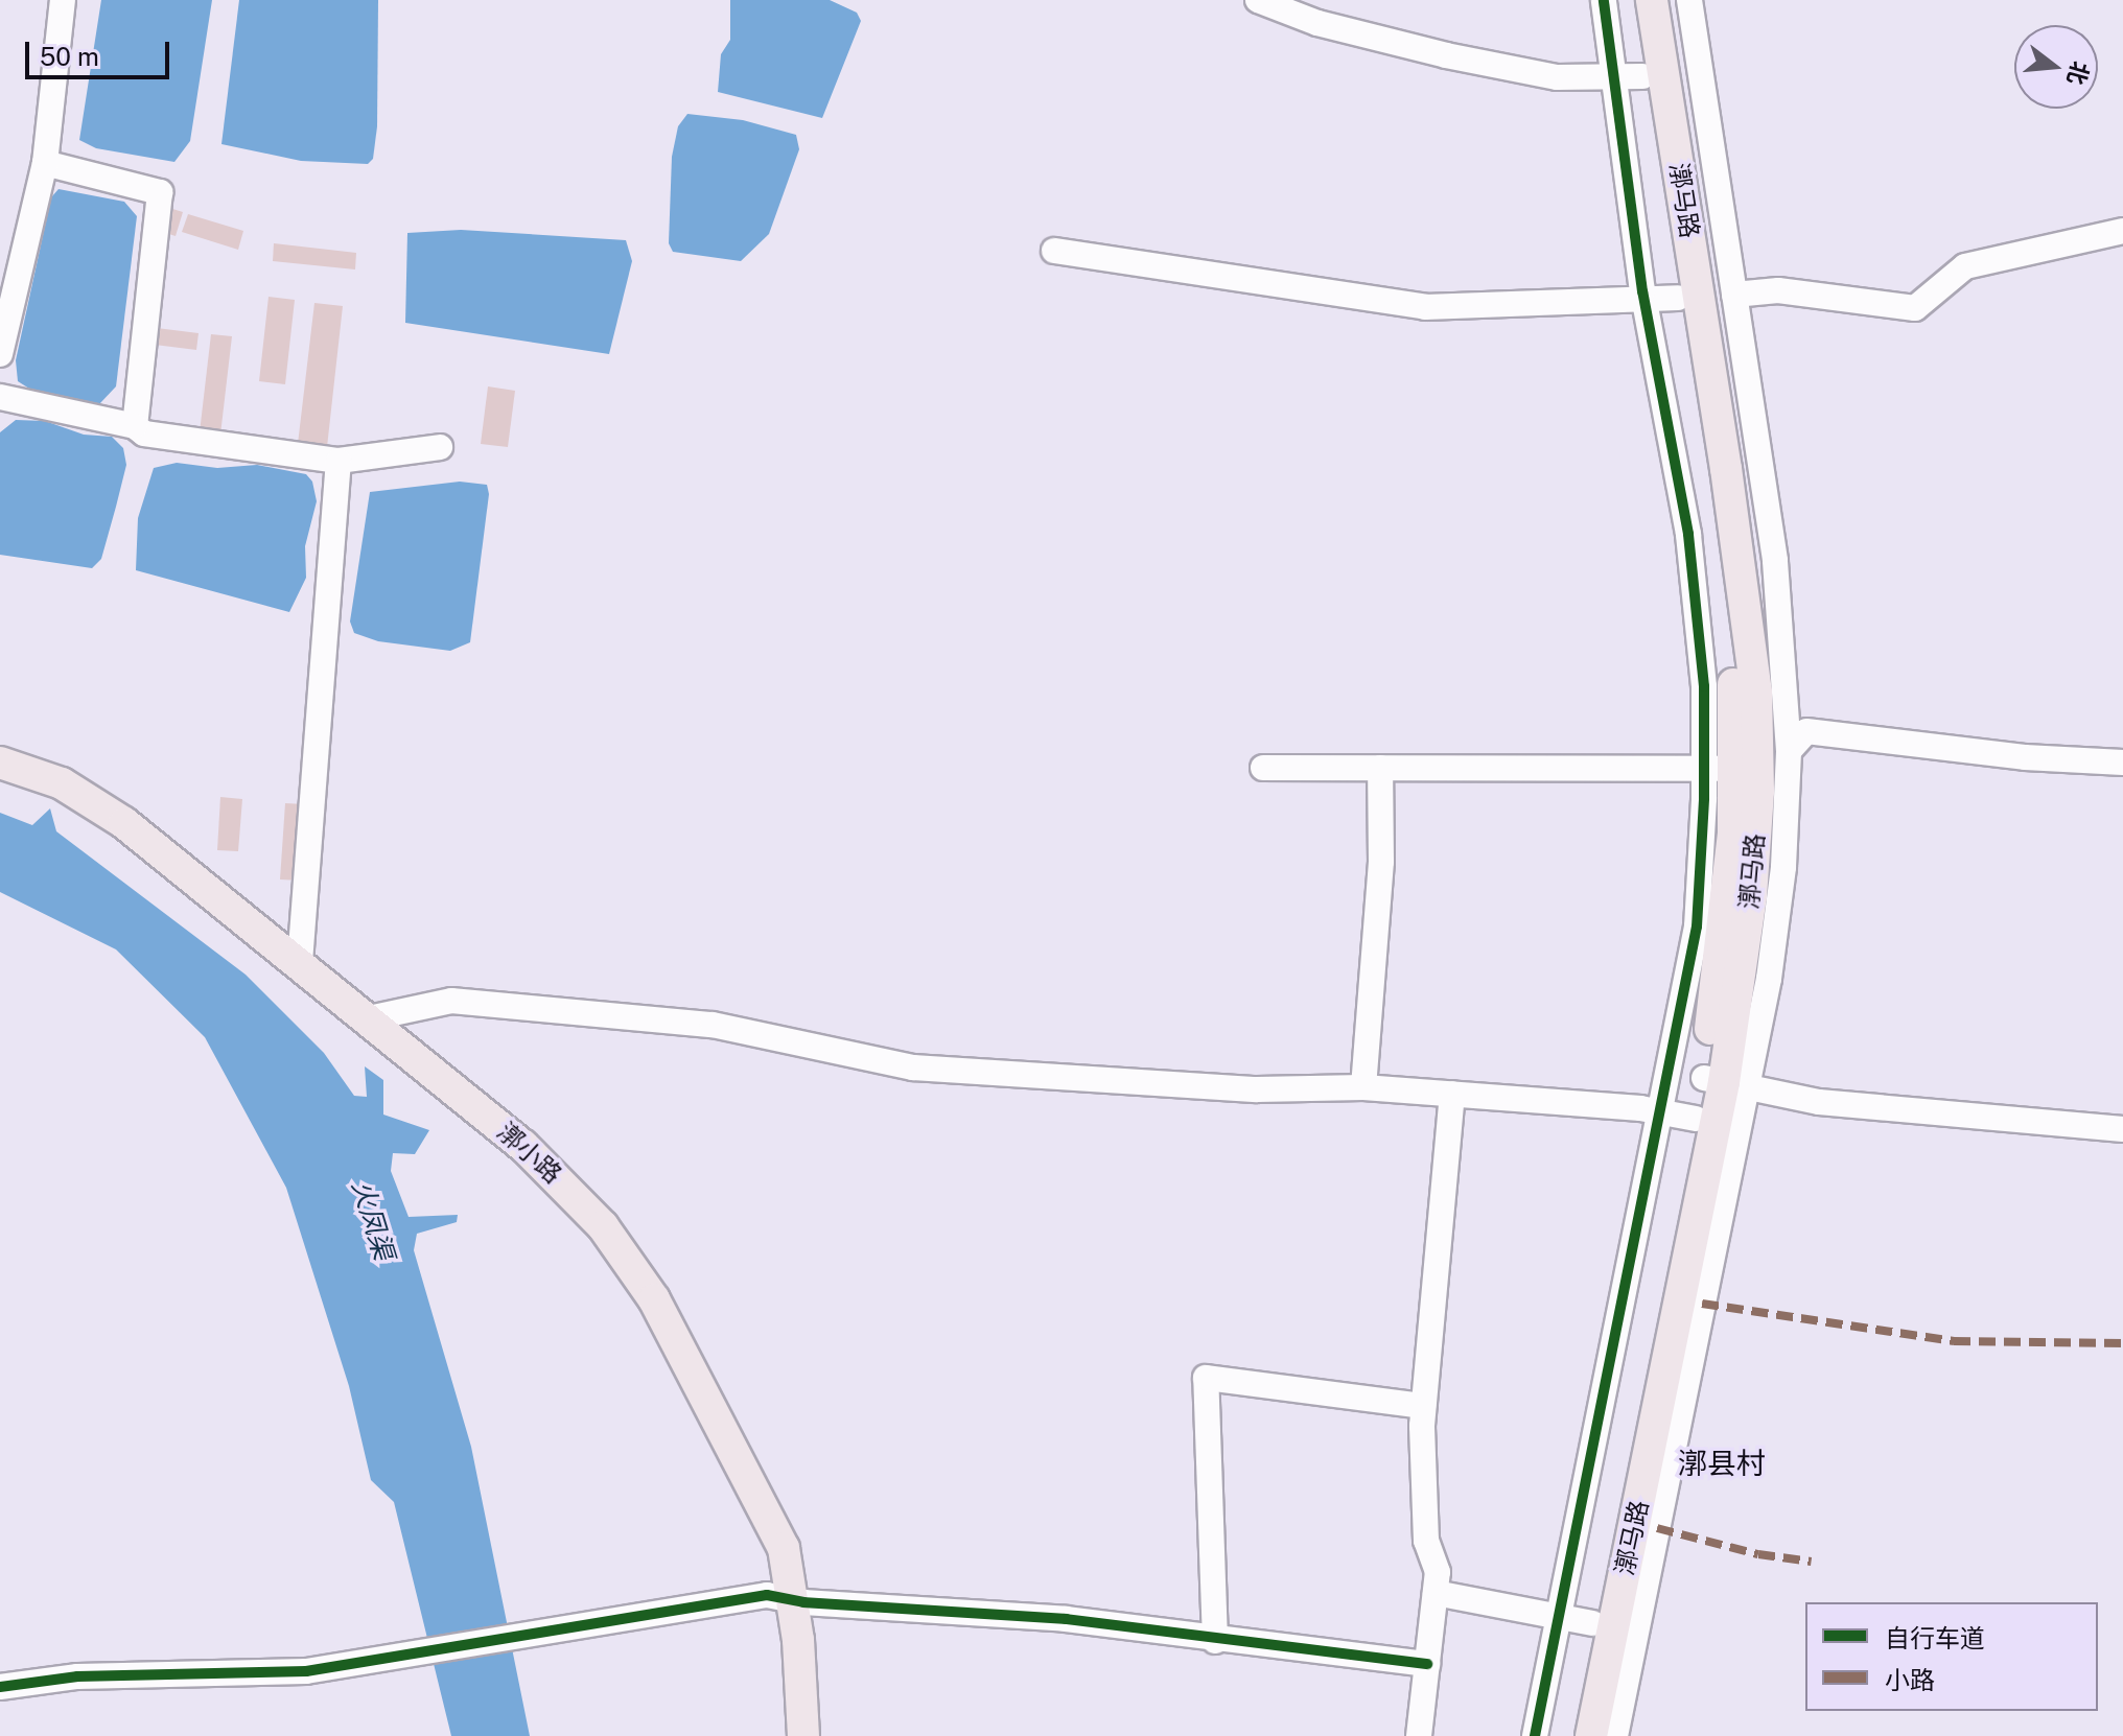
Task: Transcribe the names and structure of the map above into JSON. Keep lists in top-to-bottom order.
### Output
{
  "streets": {
    "main road": ["漷马路", "漷小路"]
  },
  "districts": ["漷县村"],
  "water": ["火凤渠"],
  "legend": ["自行车道", "小路"],
  "scale_bar": "50 m",
  "north": "right"
}
